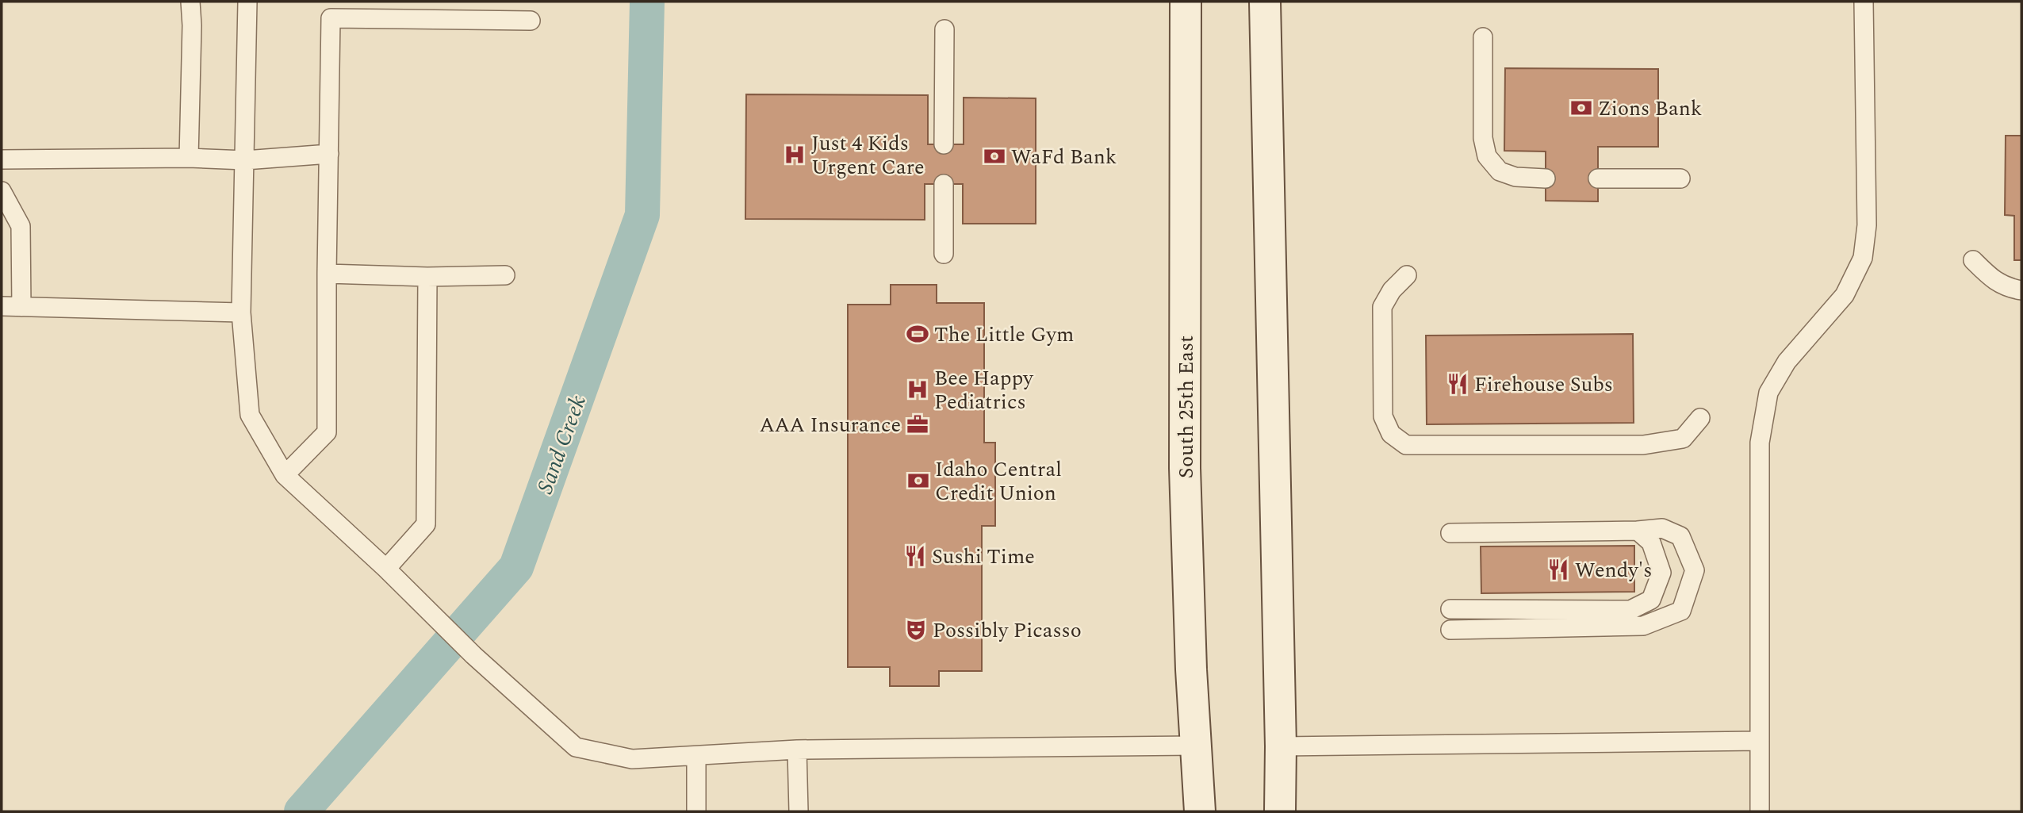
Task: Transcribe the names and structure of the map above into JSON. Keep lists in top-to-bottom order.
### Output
{
  "streets": {
    "main road": ["South 25th East"]
  },
  "water": ["Sand Creek"],
  "places": {
    "bank": ["Zions Bank", "WaFd Bank", "Idaho Central Credit Union"],
    "hospital": ["Just 4 Kids Urgent Care", "Bee Happy Pediatrics"],
    "sports": ["The Little Gym"],
    "restaurant": ["Firehouse Subs", "Sushi Time", "Wendy's"],
    "office": ["AAA Insurance"],
    "theatre": ["Possibly Picasso"]
  }
}
